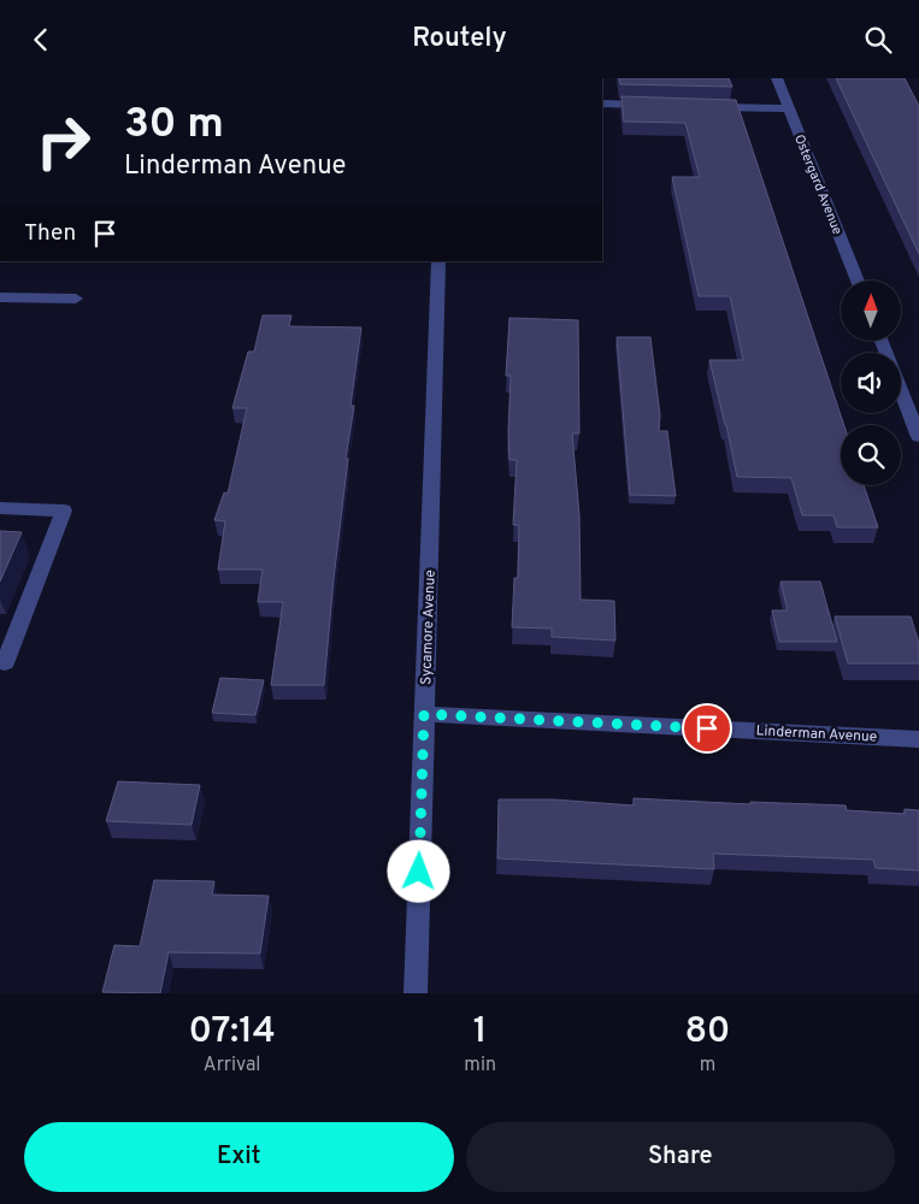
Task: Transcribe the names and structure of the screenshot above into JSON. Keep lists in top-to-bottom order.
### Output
{
  "streets": {
    "street": ["Ostergard Avenue", "Sycamore Avenue", "Linderman Avenue"]
  },
  "crossings": [
    ["Sycamore Avenue", "Linderman Avenue"]
  ],
  "north": "top",
  "page": {
    "header": "Routely",
    "turn": ["30 m", "Linderman Avenue"],
    "then": "Then",
    "eta": [
      "07:14",
      "Arrival",
      "1",
      "min",
      "80",
      "m"
    ],
    "buttons": ["Exit", "Share"]
  }
}
